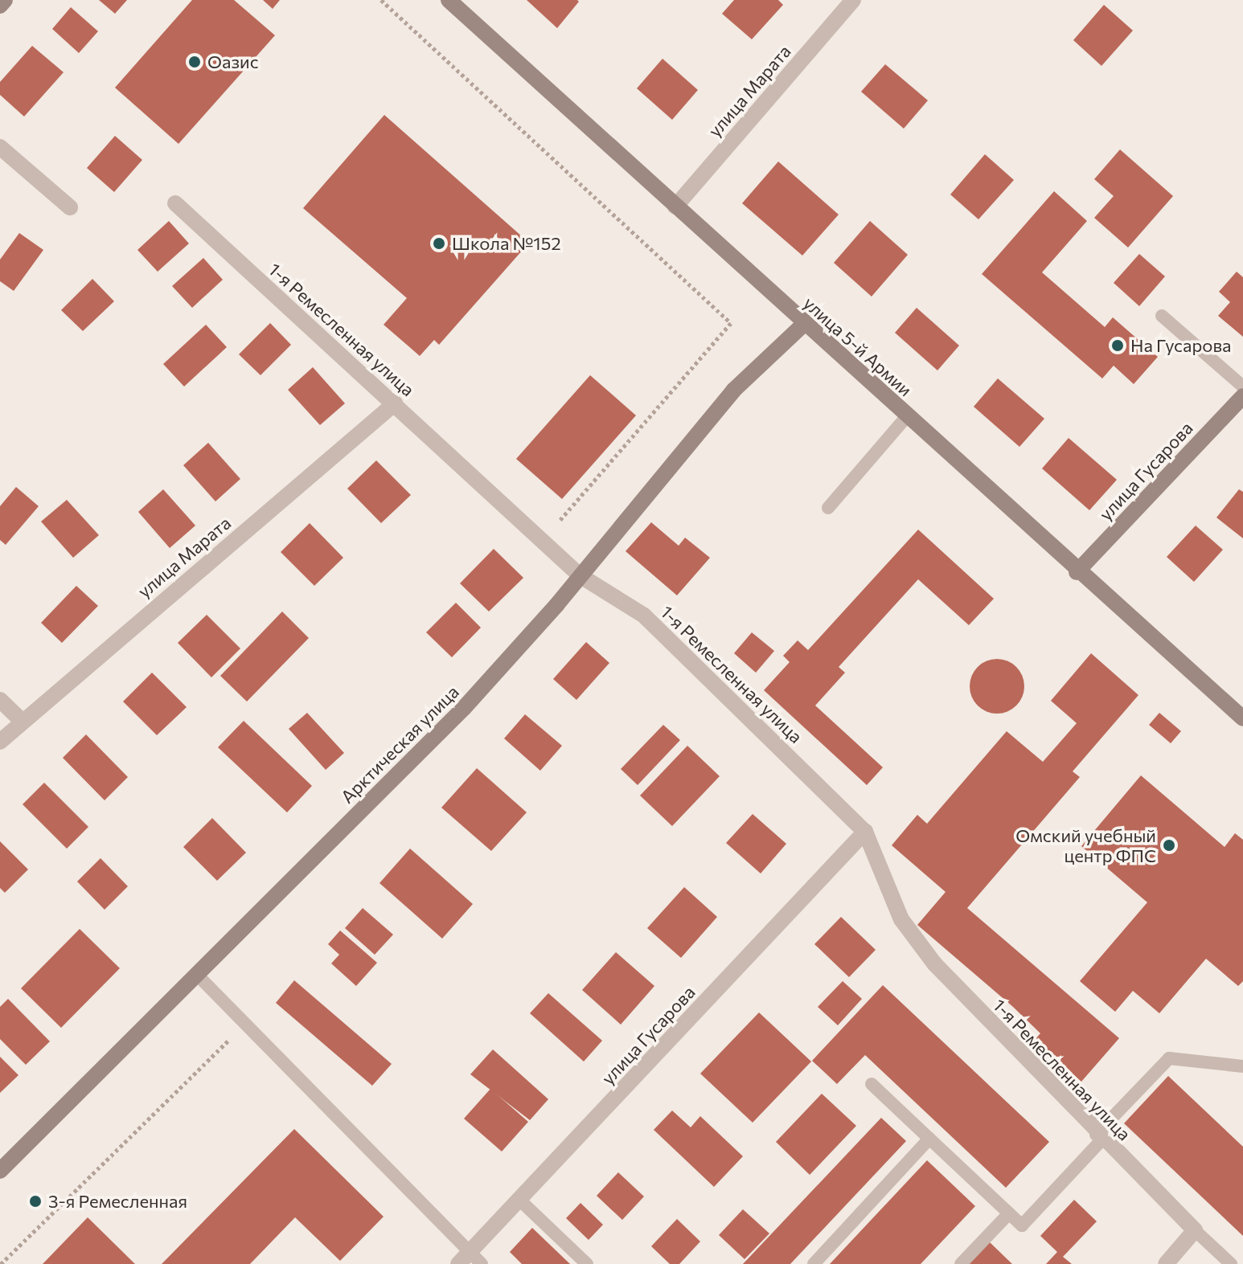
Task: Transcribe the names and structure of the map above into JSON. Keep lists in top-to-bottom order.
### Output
{
  "streets": {
    "street": [
      "улица Марата",
      "1-я Ремесленная улица",
      "улица 5-й Армии",
      "улица Гусарова",
      "Арктическая улица"
    ]
  },
  "crossings": [
    ["улица Марата", "1-я Ремесленная улица"],
    ["улица Марата", "улица 5-й Армии"],
    ["1-я Ремесленная улица", "улица Гусарова"],
    ["1-я Ремесленная улица", "Арктическая улица"],
    ["улица 5-й Армии", "улица Гусарова"],
    ["улица 5-й Армии", "Арктическая улица"]
  ],
  "places": [
    "Оазис",
    "Школа №152",
    "На Гусарова",
    "Омский учебный центр ФПС",
    "3-я Ремесленная"
  ]
}
